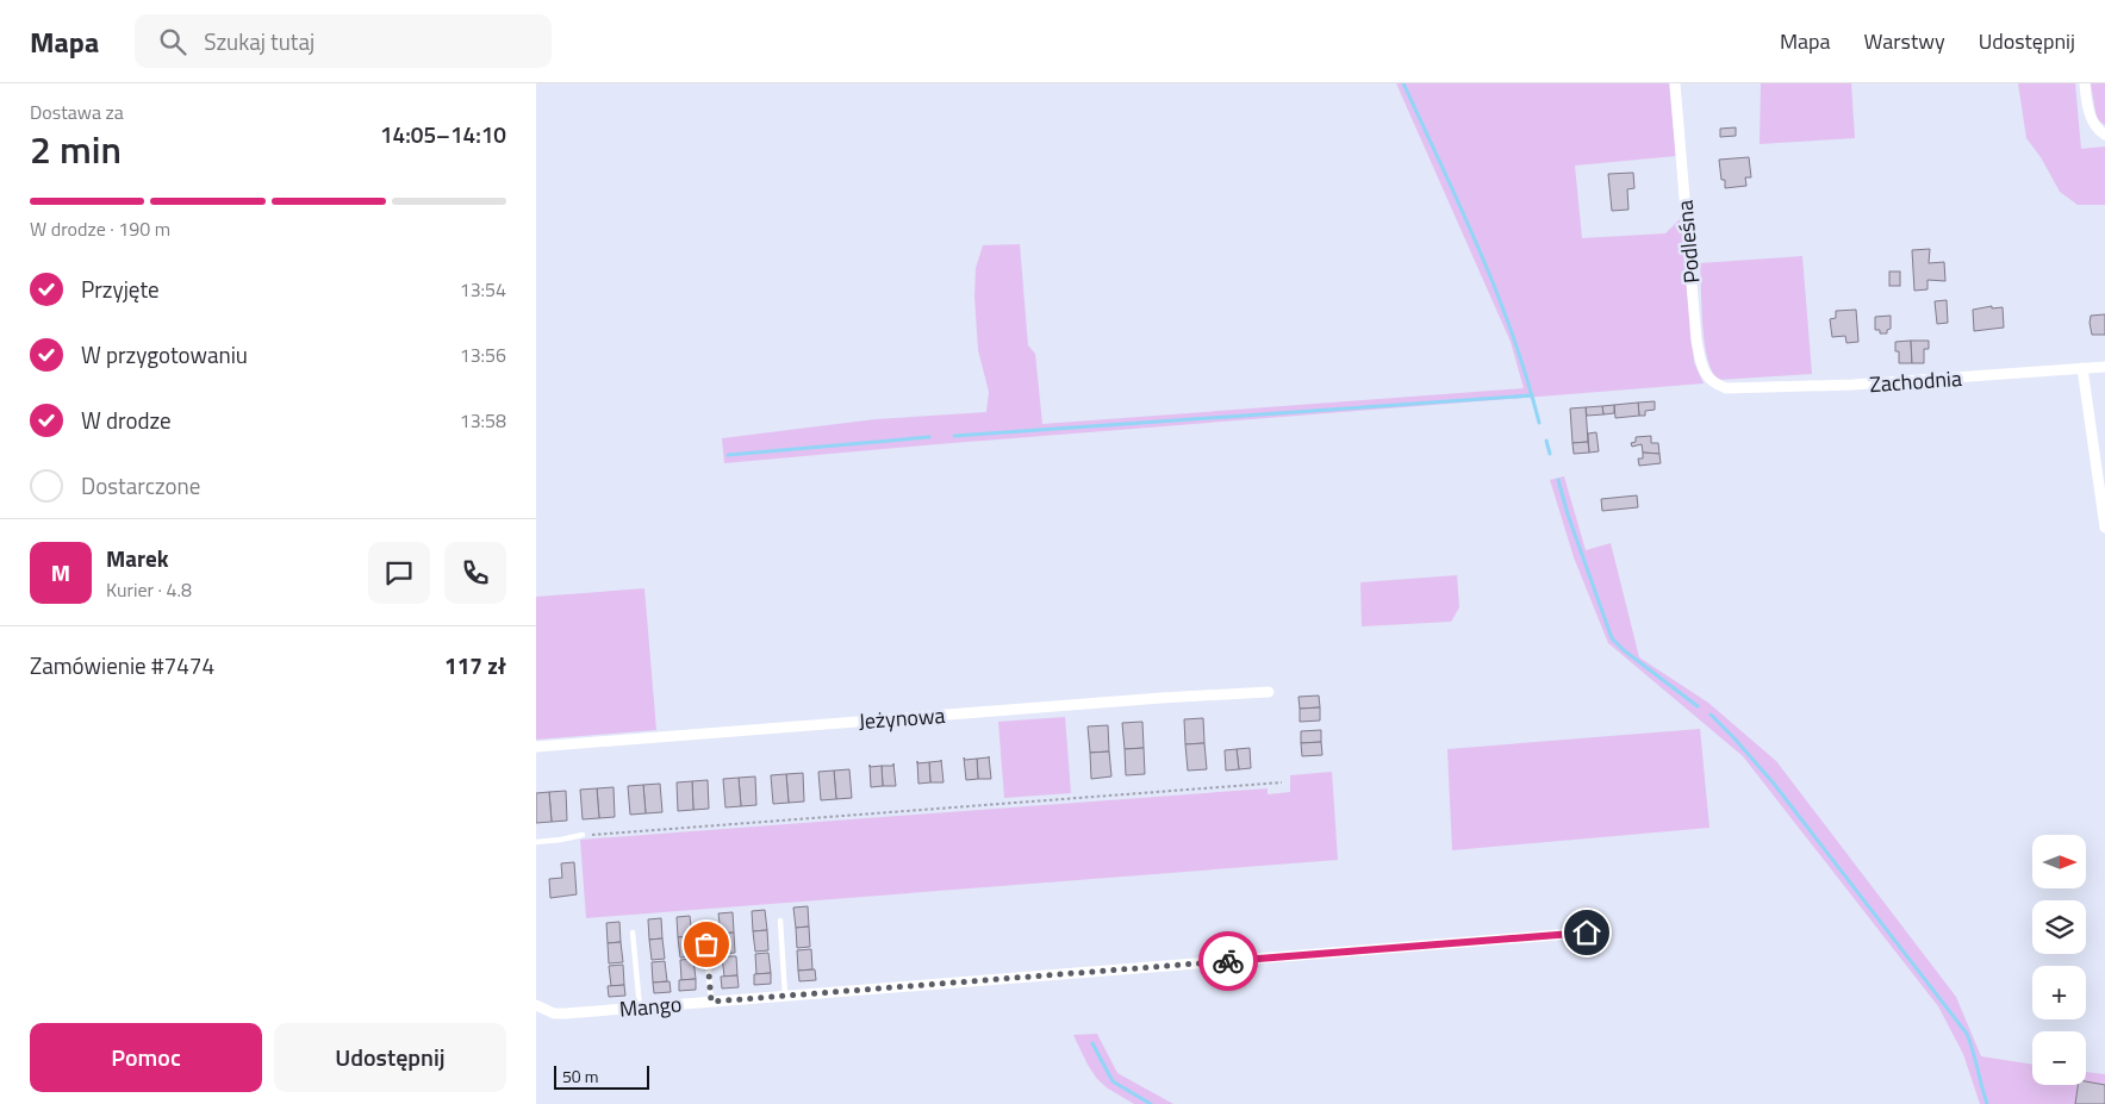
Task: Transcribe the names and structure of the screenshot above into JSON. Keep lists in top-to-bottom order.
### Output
{
  "streets": {
    "street": [
      "Podleśna",
      "Zachodnia",
      "Jeżynowa",
      "Mango"
    ]
  },
  "crossings": [
    ["Podleśna", "Zachodnia"]
  ],
  "scale_bar": "50 m",
  "north": "right",
  "page": {
    "header": "Mapa",
    "search": "Szukaj tutaj",
    "nav": ["Mapa", "Warstwy", "Udostępnij"],
    "heading": ["2 min", "Dostawa za", "14:05–14:10"],
    "panel": [
      "Marek",
      "Kurier · 4.8",
      "Zamówienie #7474",
      "117 zł"
    ],
    "bar": "W drodze · 190 m",
    "list": [
      ["Przyjęte", "13:54"],
      ["W przygotowaniu", "13:56"],
      ["W drodze", "13:58"],
      "Dostarczone"
    ],
    "round": "M",
    "map_buttons": ["+", "−"],
    "buttons": ["Pomoc", "Udostępnij"],
    "scale": "50 m"
  }
}
